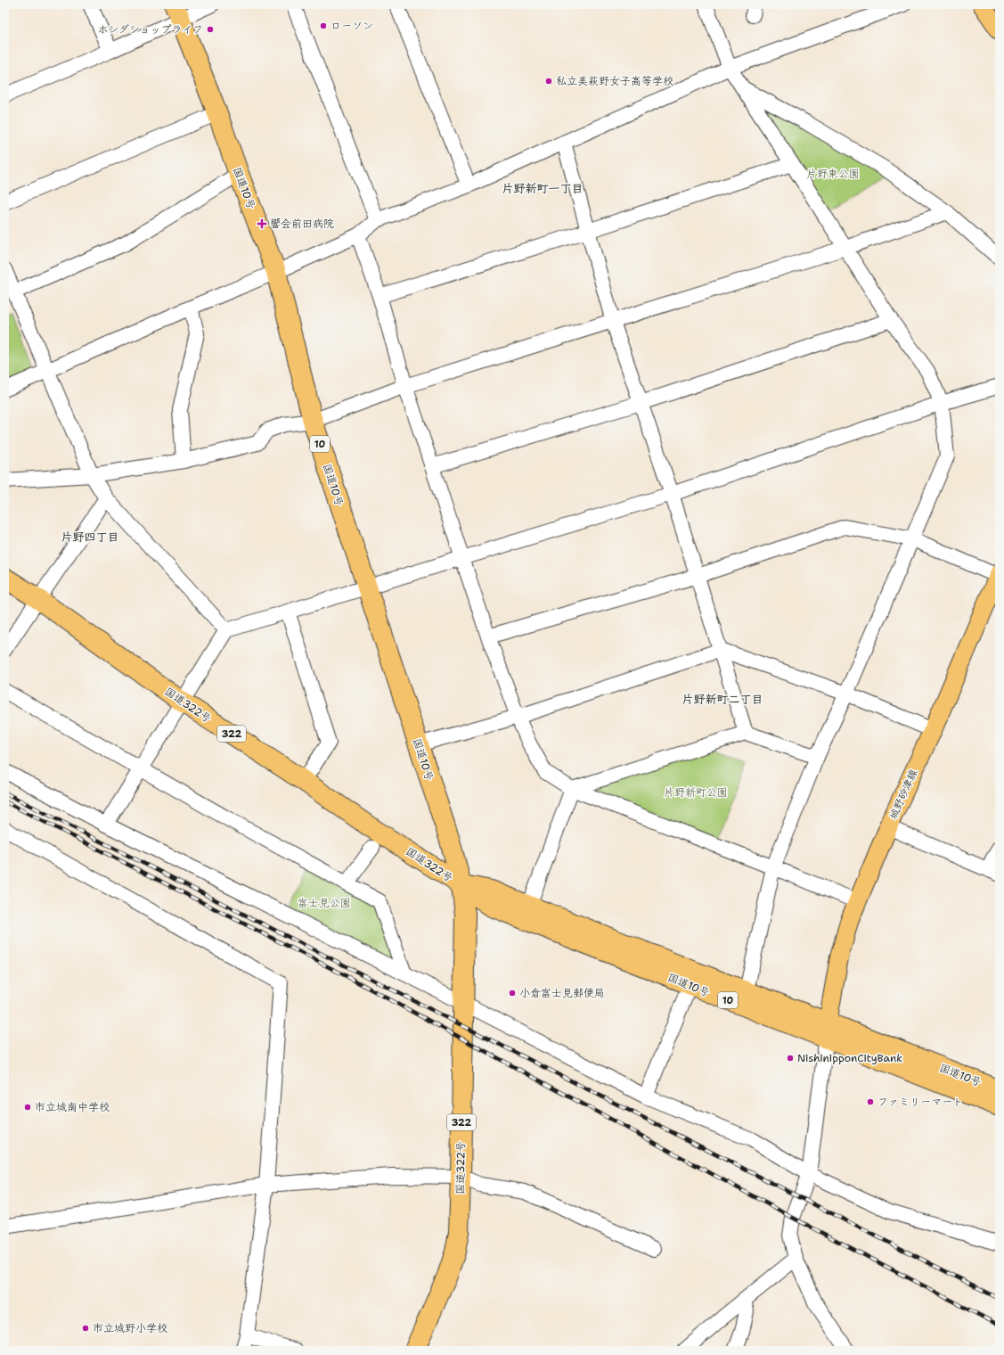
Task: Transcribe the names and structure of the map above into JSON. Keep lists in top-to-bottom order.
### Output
{
  "streets": {
    "highway": [
      "国道10号",
      "10",
      "国道322号",
      "322"
    ],
    "main road": ["城野砂津線"]
  },
  "crossings": [
    ["国道10号", "国道322号"],
    ["国道10号", "城野砂津線"]
  ],
  "districts": ["片野新町一丁目", "片野四丁目", "片野新町二丁目"],
  "parks": ["片野東公園", "片野新町公園", "富士見公園"],
  "places": {
    "other": [
      "ローソン",
      "ホンダショップライフ",
      "私立美萩野女子高等学校",
      "小倉富士見郵便局",
      "NishinipponCityBank",
      "ファミリーマート",
      "市立城南中学校",
      "市立城野小学校"
    ],
    "health": ["響会前田病院"]
  }
}
